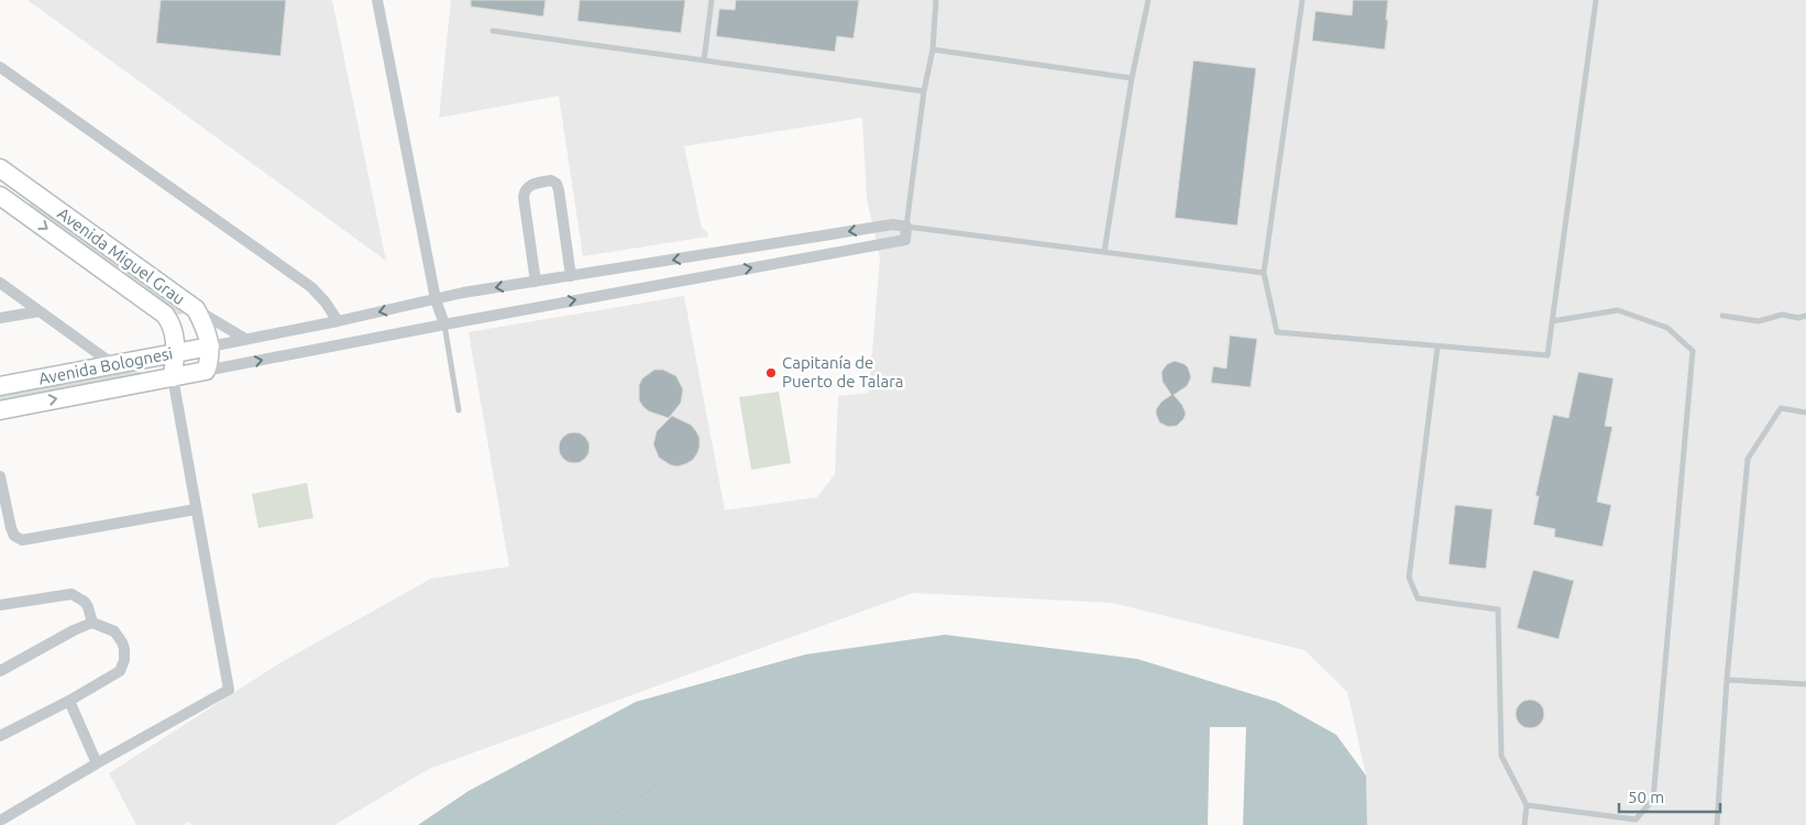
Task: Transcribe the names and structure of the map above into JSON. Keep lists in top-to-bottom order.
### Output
{
  "streets": {
    "main road": ["Avenida Miguel Grau", "Avenida Bolognesi"]
  },
  "crossings": [
    ["Avenida Miguel Grau", "Avenida Bolognesi"]
  ],
  "places": ["Capitanía de Puerto de Talara"],
  "scale_bar": "50 m"
}
